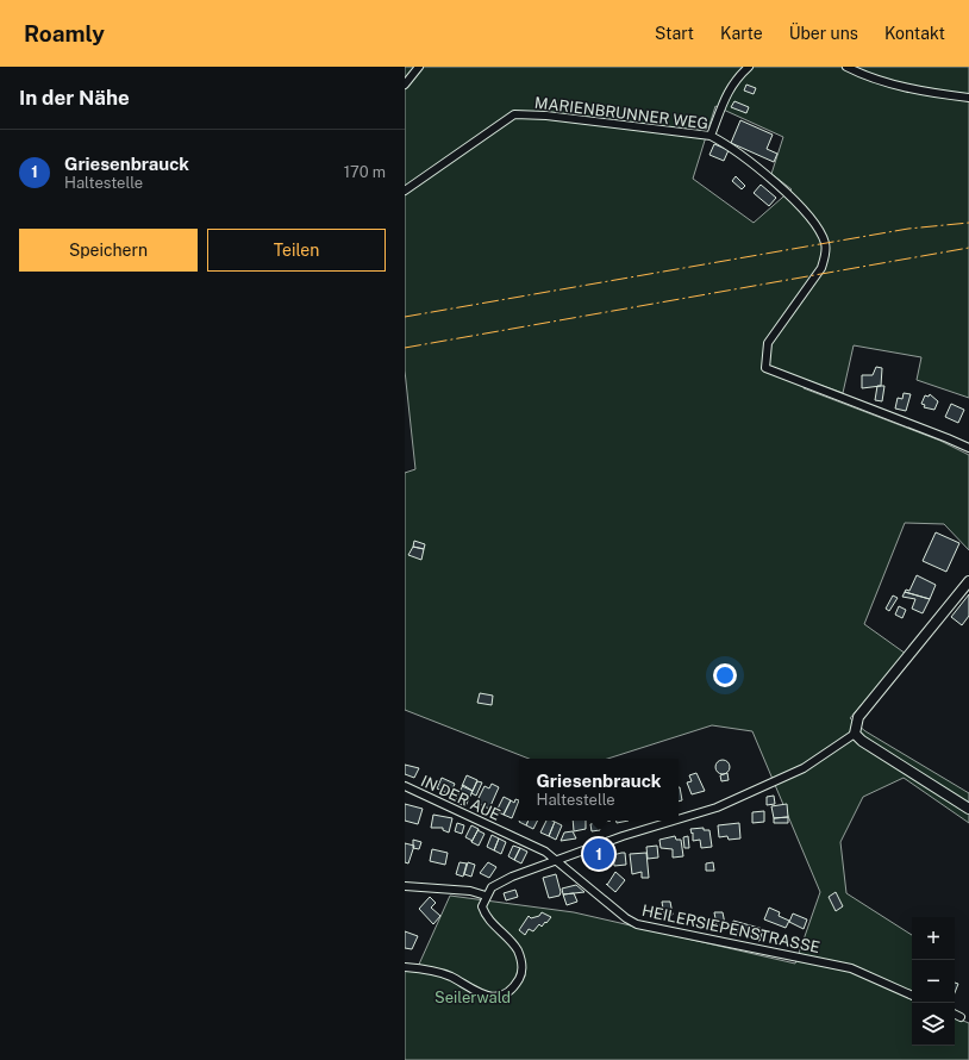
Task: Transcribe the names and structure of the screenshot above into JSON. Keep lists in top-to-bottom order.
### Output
{
  "streets": {
    "street": ["MARIENBRUNNER WEG", "IN DER AUE", "HEILERSIEPENSTRASSE"]
  },
  "crossings": [
    ["IN DER AUE", "HEILERSIEPENSTRASSE"]
  ],
  "parks": ["Seilerwald"],
  "page": {
    "header": "Roamly",
    "nav": [
      "Start",
      "Karte",
      "Über uns",
      "Kontakt"
    ],
    "heading": "In der Nähe",
    "list": [
      {
        "mark": "1",
        "name": "Griesenbrauck",
        "note": "Haltestelle",
        "value": "170 m"
      }
    ],
    "buttons": ["Speichern", "Teilen"],
    "popup": ["Griesenbrauck", "Haltestelle"],
    "pins": "1",
    "map_buttons": ["+", "−"]
  }
}
